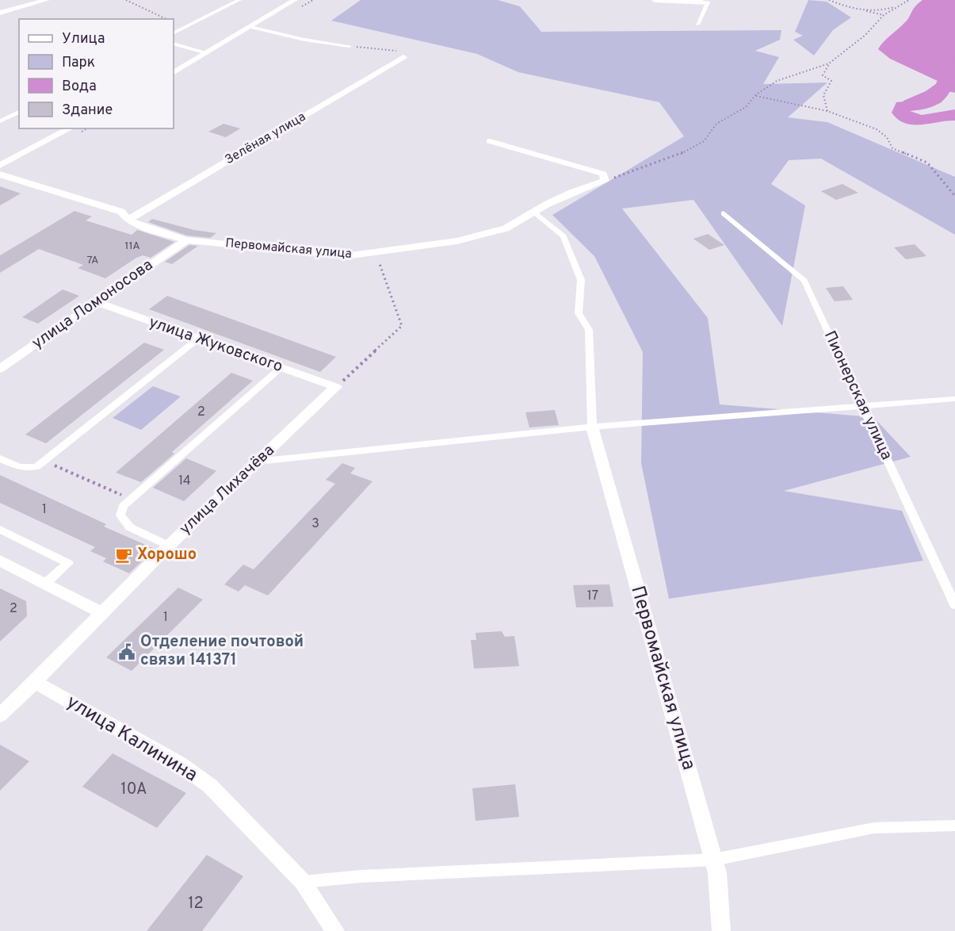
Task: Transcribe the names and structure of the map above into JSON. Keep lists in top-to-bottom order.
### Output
{
  "streets": {
    "street": [
      "Зелёная улица",
      "Первомайская улица",
      "улица Ломоносова",
      "улица Жуковского",
      "улица Лихачёва",
      "улица Калинина"
    ],
    "lane": ["Пионерская улица"]
  },
  "crossings": [
    ["Зелёная улица", "Первомайская улица"],
    ["Первомайская улица", "улица Ломоносова"],
    ["улица Ломоносова", "улица Жуковского"],
    ["улица Жуковского", "улица Лихачёва"],
    ["улица Лихачёва", "улица Калинина"]
  ],
  "places": {
    "cafe": ["Хорошо"],
    "public building": ["Отделение почтовой связи 141371"]
  },
  "house_numbers": [
    "11А",
    "7А",
    "2",
    "14",
    "1",
    "3",
    "17",
    "2",
    "1",
    "10А",
    "12"
  ],
  "legend": [
    "Улица",
    "Парк",
    "Вода",
    "Здание"
  ]
}
